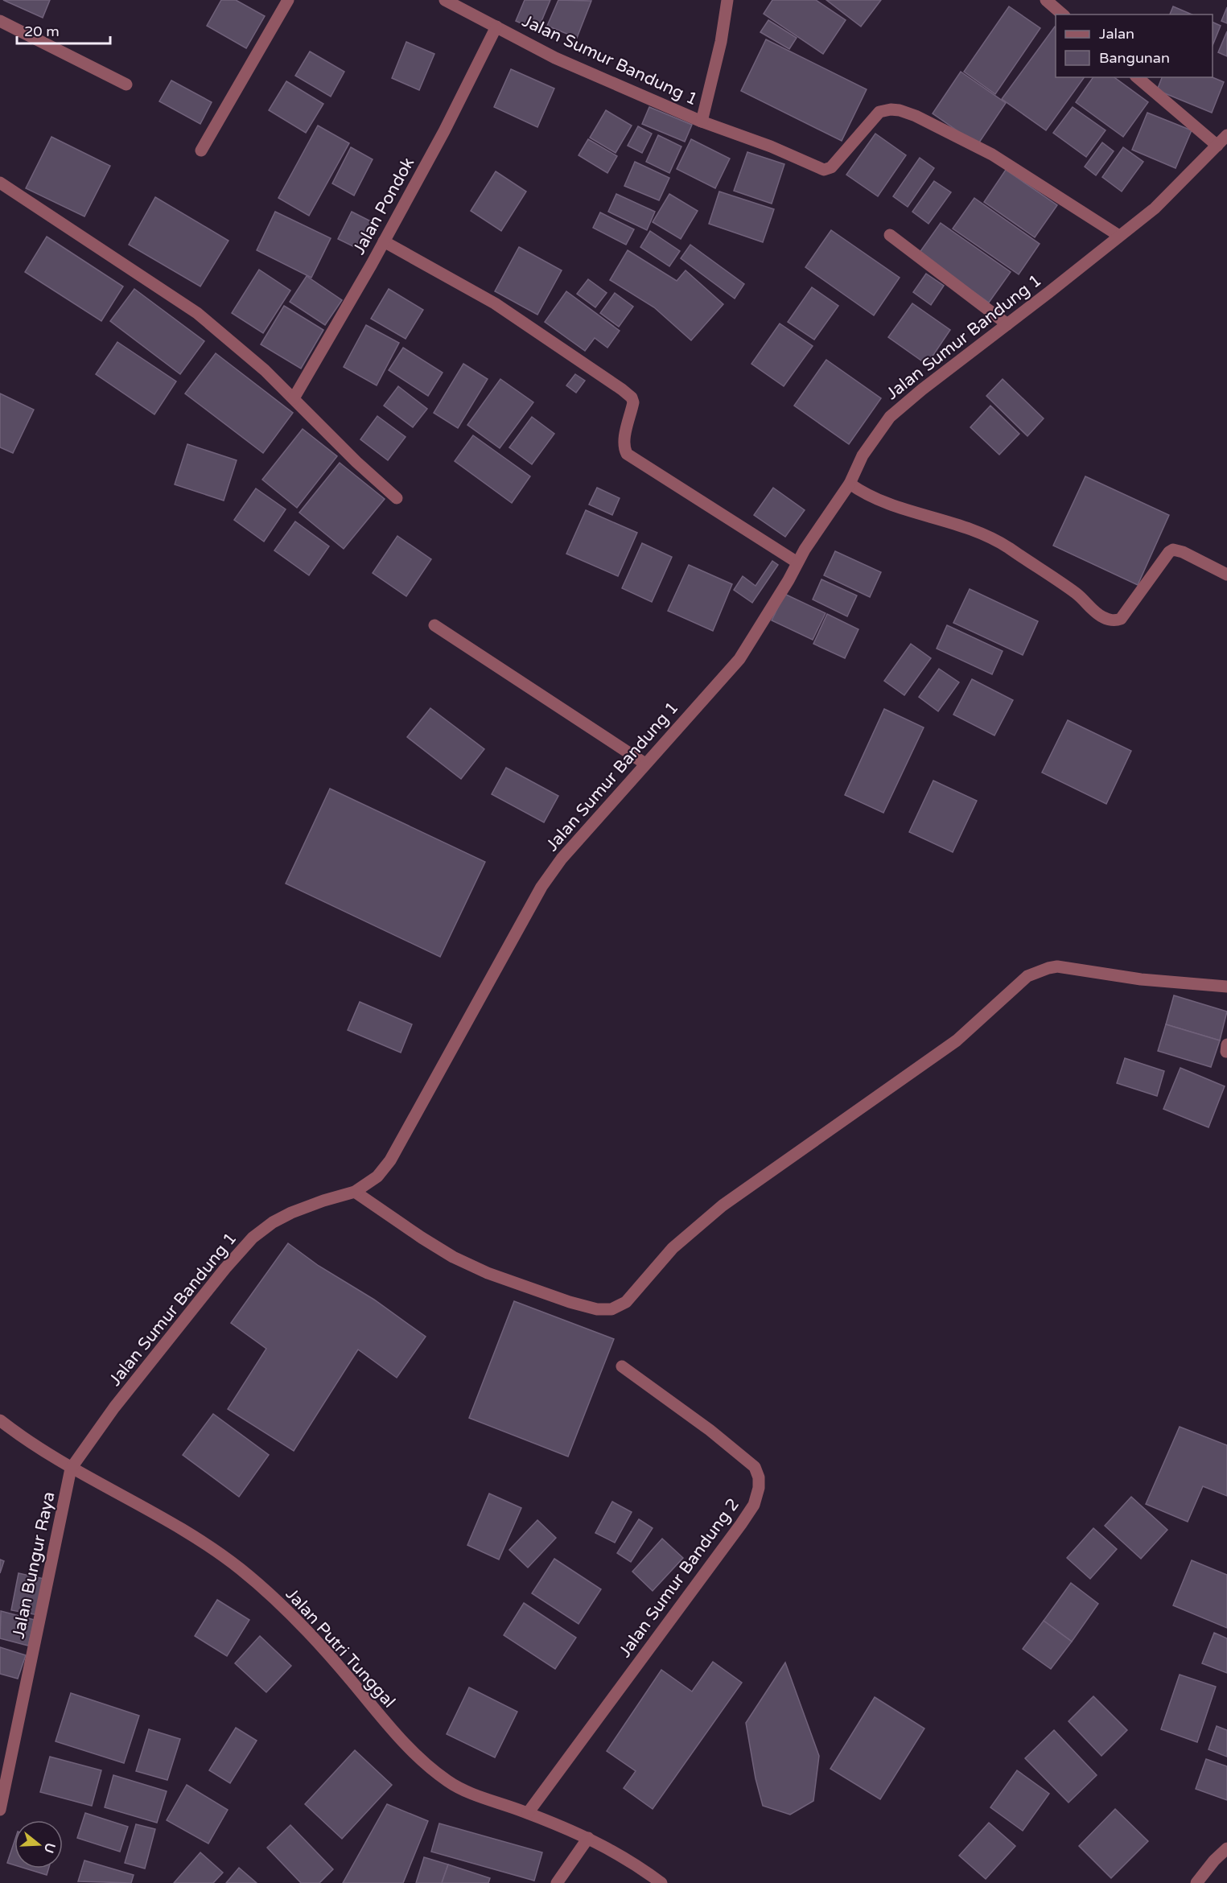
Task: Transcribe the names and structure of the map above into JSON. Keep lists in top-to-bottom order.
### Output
{
  "streets": {
    "street": [
      "Jalan Sumur Bandung 1",
      "Jalan Pondok",
      "Jalan Bungur Raya",
      "Jalan Sumur Bandung 2",
      "Jalan Putri Tunggal"
    ]
  },
  "crossings": [
    ["Jalan Sumur Bandung 1", "Jalan Pondok"],
    ["Jalan Sumur Bandung 1", "Jalan Bungur Raya"],
    ["Jalan Sumur Bandung 1", "Jalan Putri Tunggal"],
    ["Jalan Bungur Raya", "Jalan Putri Tunggal"],
    ["Jalan Sumur Bandung 2", "Jalan Putri Tunggal"]
  ],
  "legend": ["Jalan", "Bangunan"],
  "scale_bar": "20 m",
  "north": "right"
}
